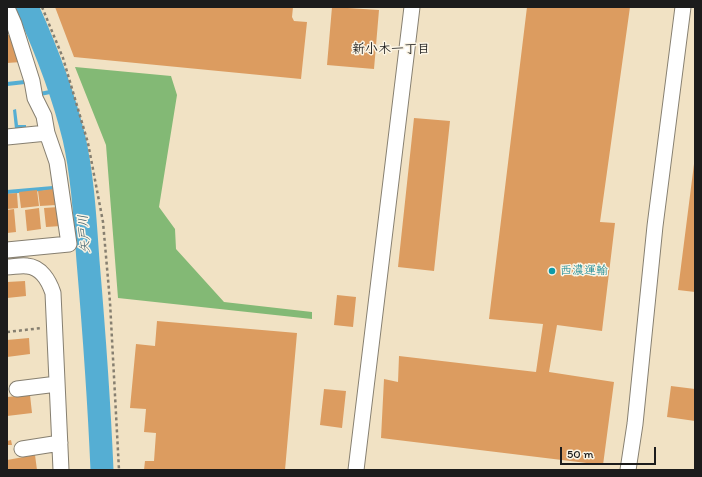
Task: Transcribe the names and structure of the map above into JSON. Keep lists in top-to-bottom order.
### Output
{
  "districts": ["新小木一丁目"],
  "water": ["矢戸川"],
  "places": ["西濃運輸"],
  "scale_bar": "50 m"
}
